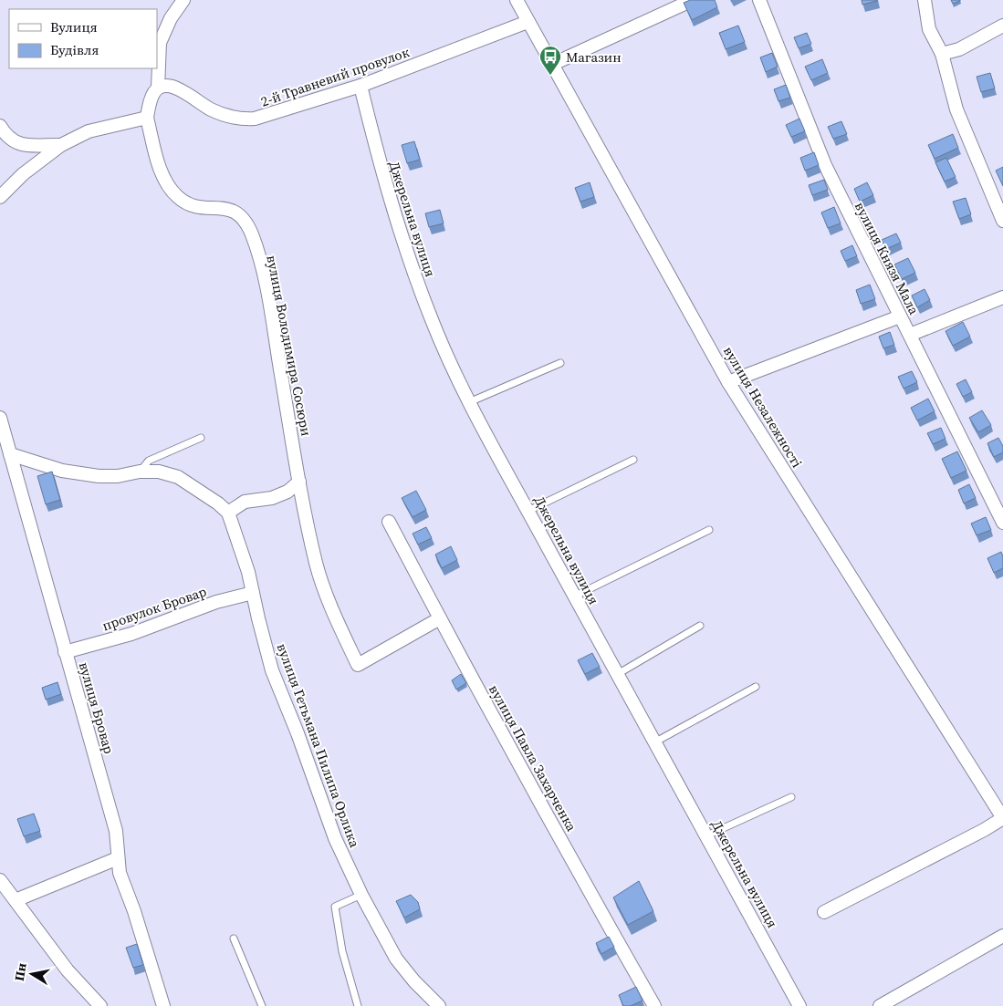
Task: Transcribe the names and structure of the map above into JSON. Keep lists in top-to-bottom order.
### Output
{
  "streets": {
    "street": [
      "2-й Травневий провулок",
      "Джерельна вулиця",
      "вулиця Князя Мала",
      "вулиця Володимира Сосюри",
      "вулиця Незалежності",
      "провулок Бровар",
      "вулиця Бровар",
      "вулиця Гетьмана Пилипа Орлика",
      "вулиця Павла Захарченка"
    ]
  },
  "crossings": [
    ["2-й Травневий провулок", "Джерельна вулиця"],
    ["2-й Травневий провулок", "вулиця Незалежності"],
    ["вулиця Володимира Сосюри", "вулиця Павла Захарченка"],
    ["провулок Бровар", "вулиця Бровар"],
    ["провулок Бровар", "вулиця Гетьмана Пилипа Орлика"]
  ],
  "places": {
    "bus stop": ["Магазин"]
  },
  "legend": ["Вулиця", "Будівля"],
  "north": "left"
}
